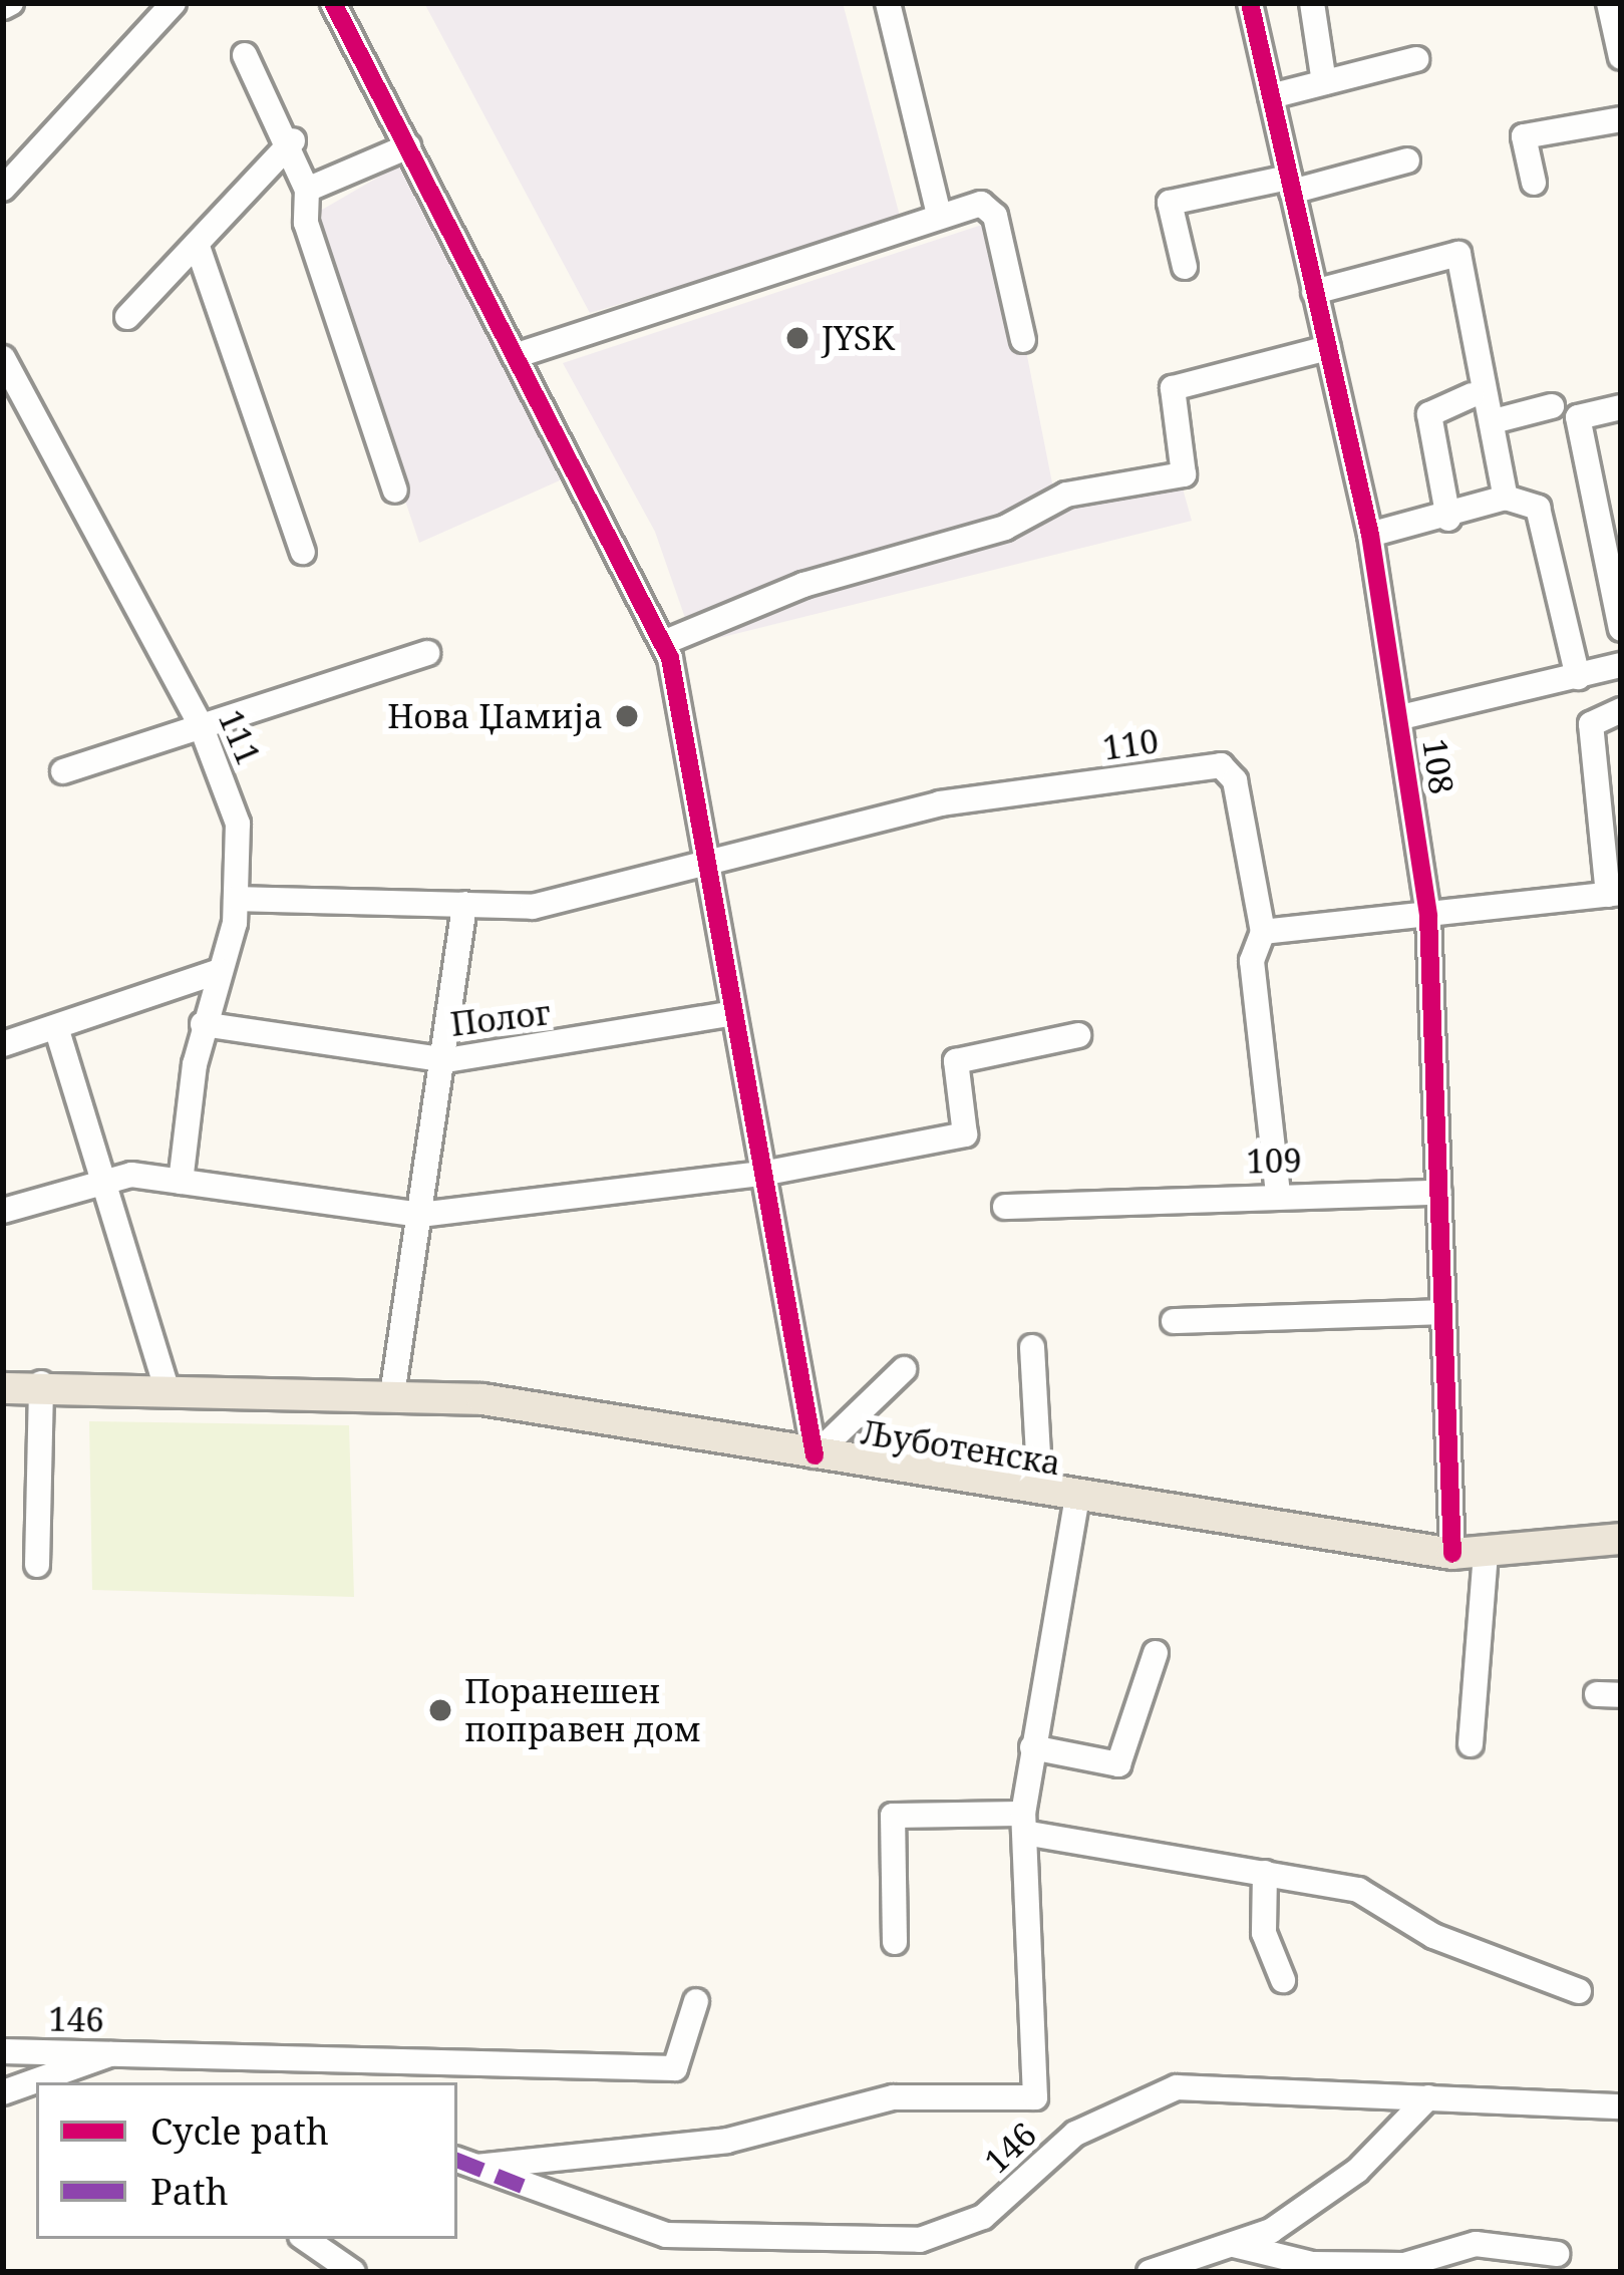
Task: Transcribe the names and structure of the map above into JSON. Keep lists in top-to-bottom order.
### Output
{
  "streets": {
    "main road": ["Љуботенска"],
    "street": [
      "111",
      "110",
      "108",
      "Полог",
      "109",
      "146"
    ]
  },
  "crossings": [
    ["111", "Полог"],
    ["108", "109"],
    ["108", "Љуботенска"],
    ["Љуботенска", "146"]
  ],
  "places": ["JYSK", "Нова Џамија", "Поранешен поправен дом"],
  "legend": ["Cycle path", "Path"]
}
